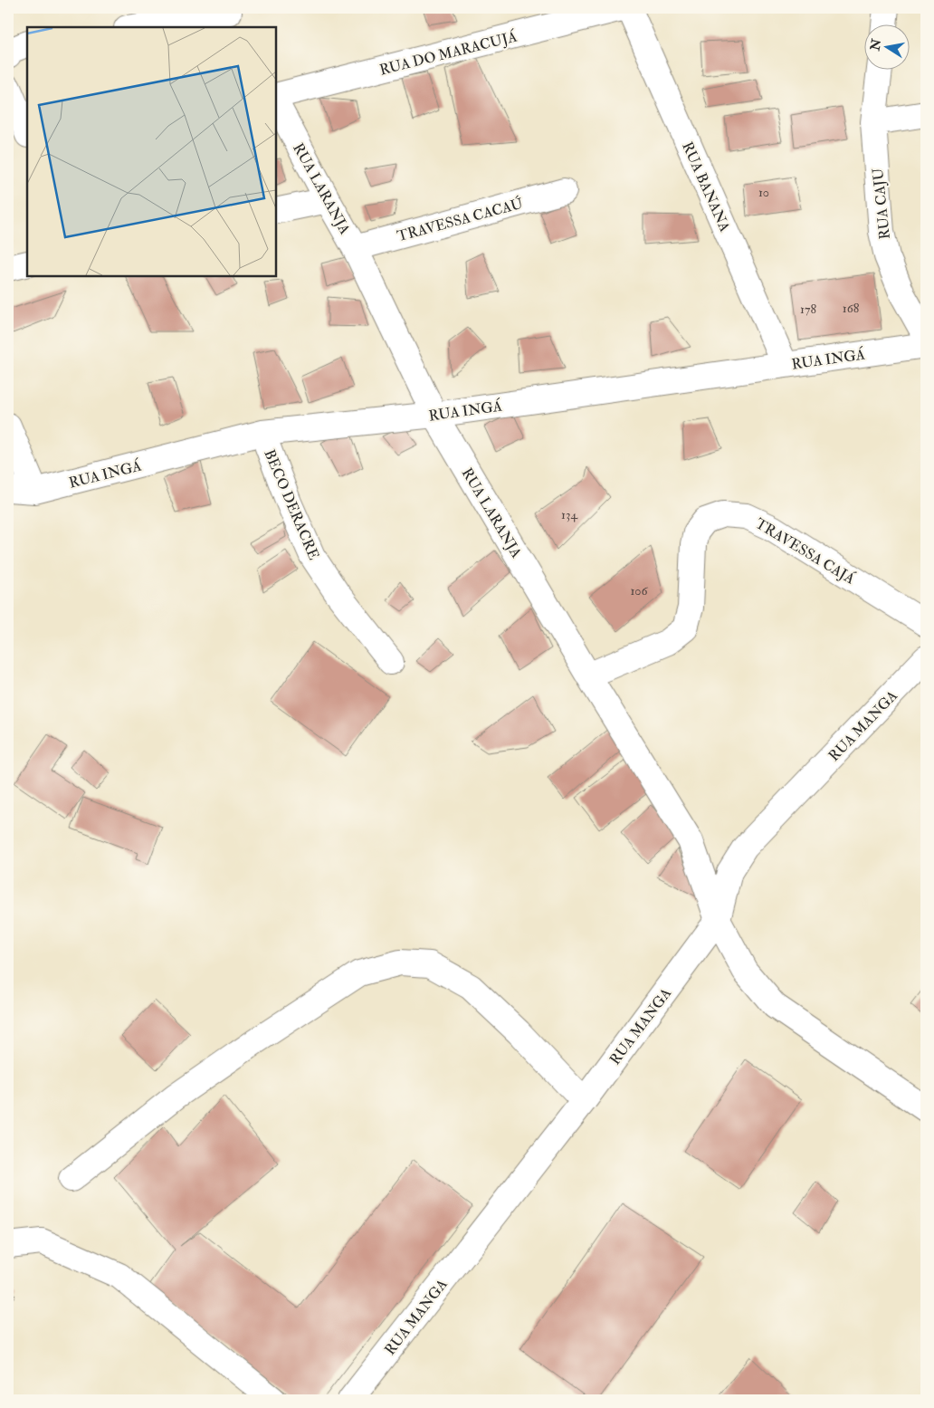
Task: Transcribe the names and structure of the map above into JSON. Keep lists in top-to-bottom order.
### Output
{
  "streets": {
    "street": [
      "RUA DO MARACUJÁ",
      "RUA BANANA",
      "RUA LARANJA",
      "RUA CAJU",
      "TRAVESSA CACAÚ",
      "RUA INGÁ",
      "BECO DERACRE",
      "TRAVESSA CAJÁ",
      "RUA MANGA"
    ]
  },
  "crossings": [
    ["RUA BANANA", "RUA INGÁ"],
    ["RUA LARANJA", "TRAVESSA CACAÚ"],
    ["RUA LARANJA", "RUA INGÁ"],
    ["RUA LARANJA", "TRAVESSA CAJÁ"],
    ["RUA LARANJA", "RUA MANGA"],
    ["RUA INGÁ", "BECO DERACRE"]
  ],
  "house_numbers": [
    "10",
    "168",
    "178",
    "134",
    "106"
  ],
  "north": "left"
}
